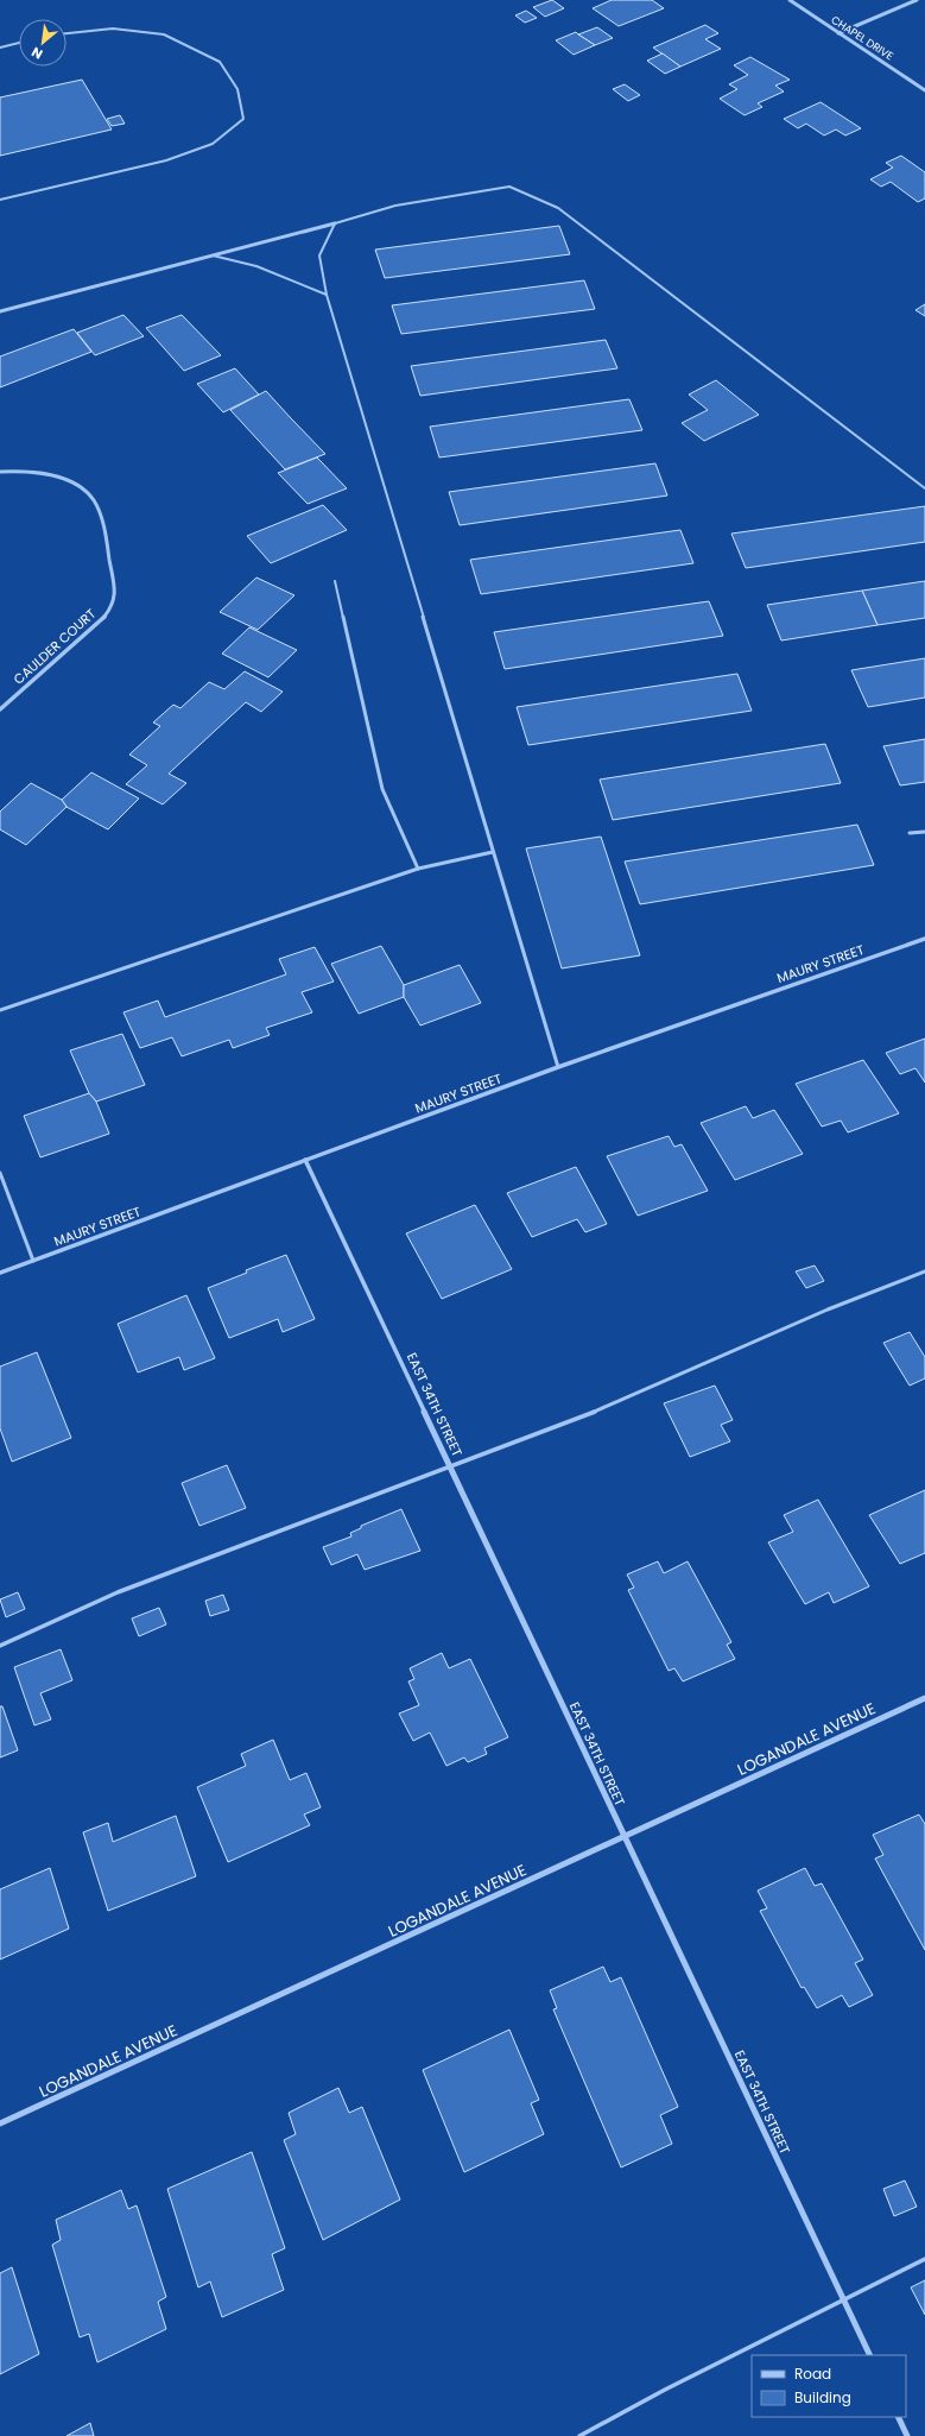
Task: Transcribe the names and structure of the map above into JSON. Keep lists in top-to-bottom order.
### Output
{
  "streets": {
    "street": [
      "CHAPEL DRIVE",
      "CAULDER COURT",
      "MAURY STREET",
      "EAST 34TH STREET",
      "LOGANDALE AVENUE"
    ]
  },
  "crossings": [
    ["MAURY STREET", "EAST 34TH STREET"],
    ["EAST 34TH STREET", "LOGANDALE AVENUE"]
  ],
  "legend": ["Road", "Building"],
  "north": "bottom left"
}
